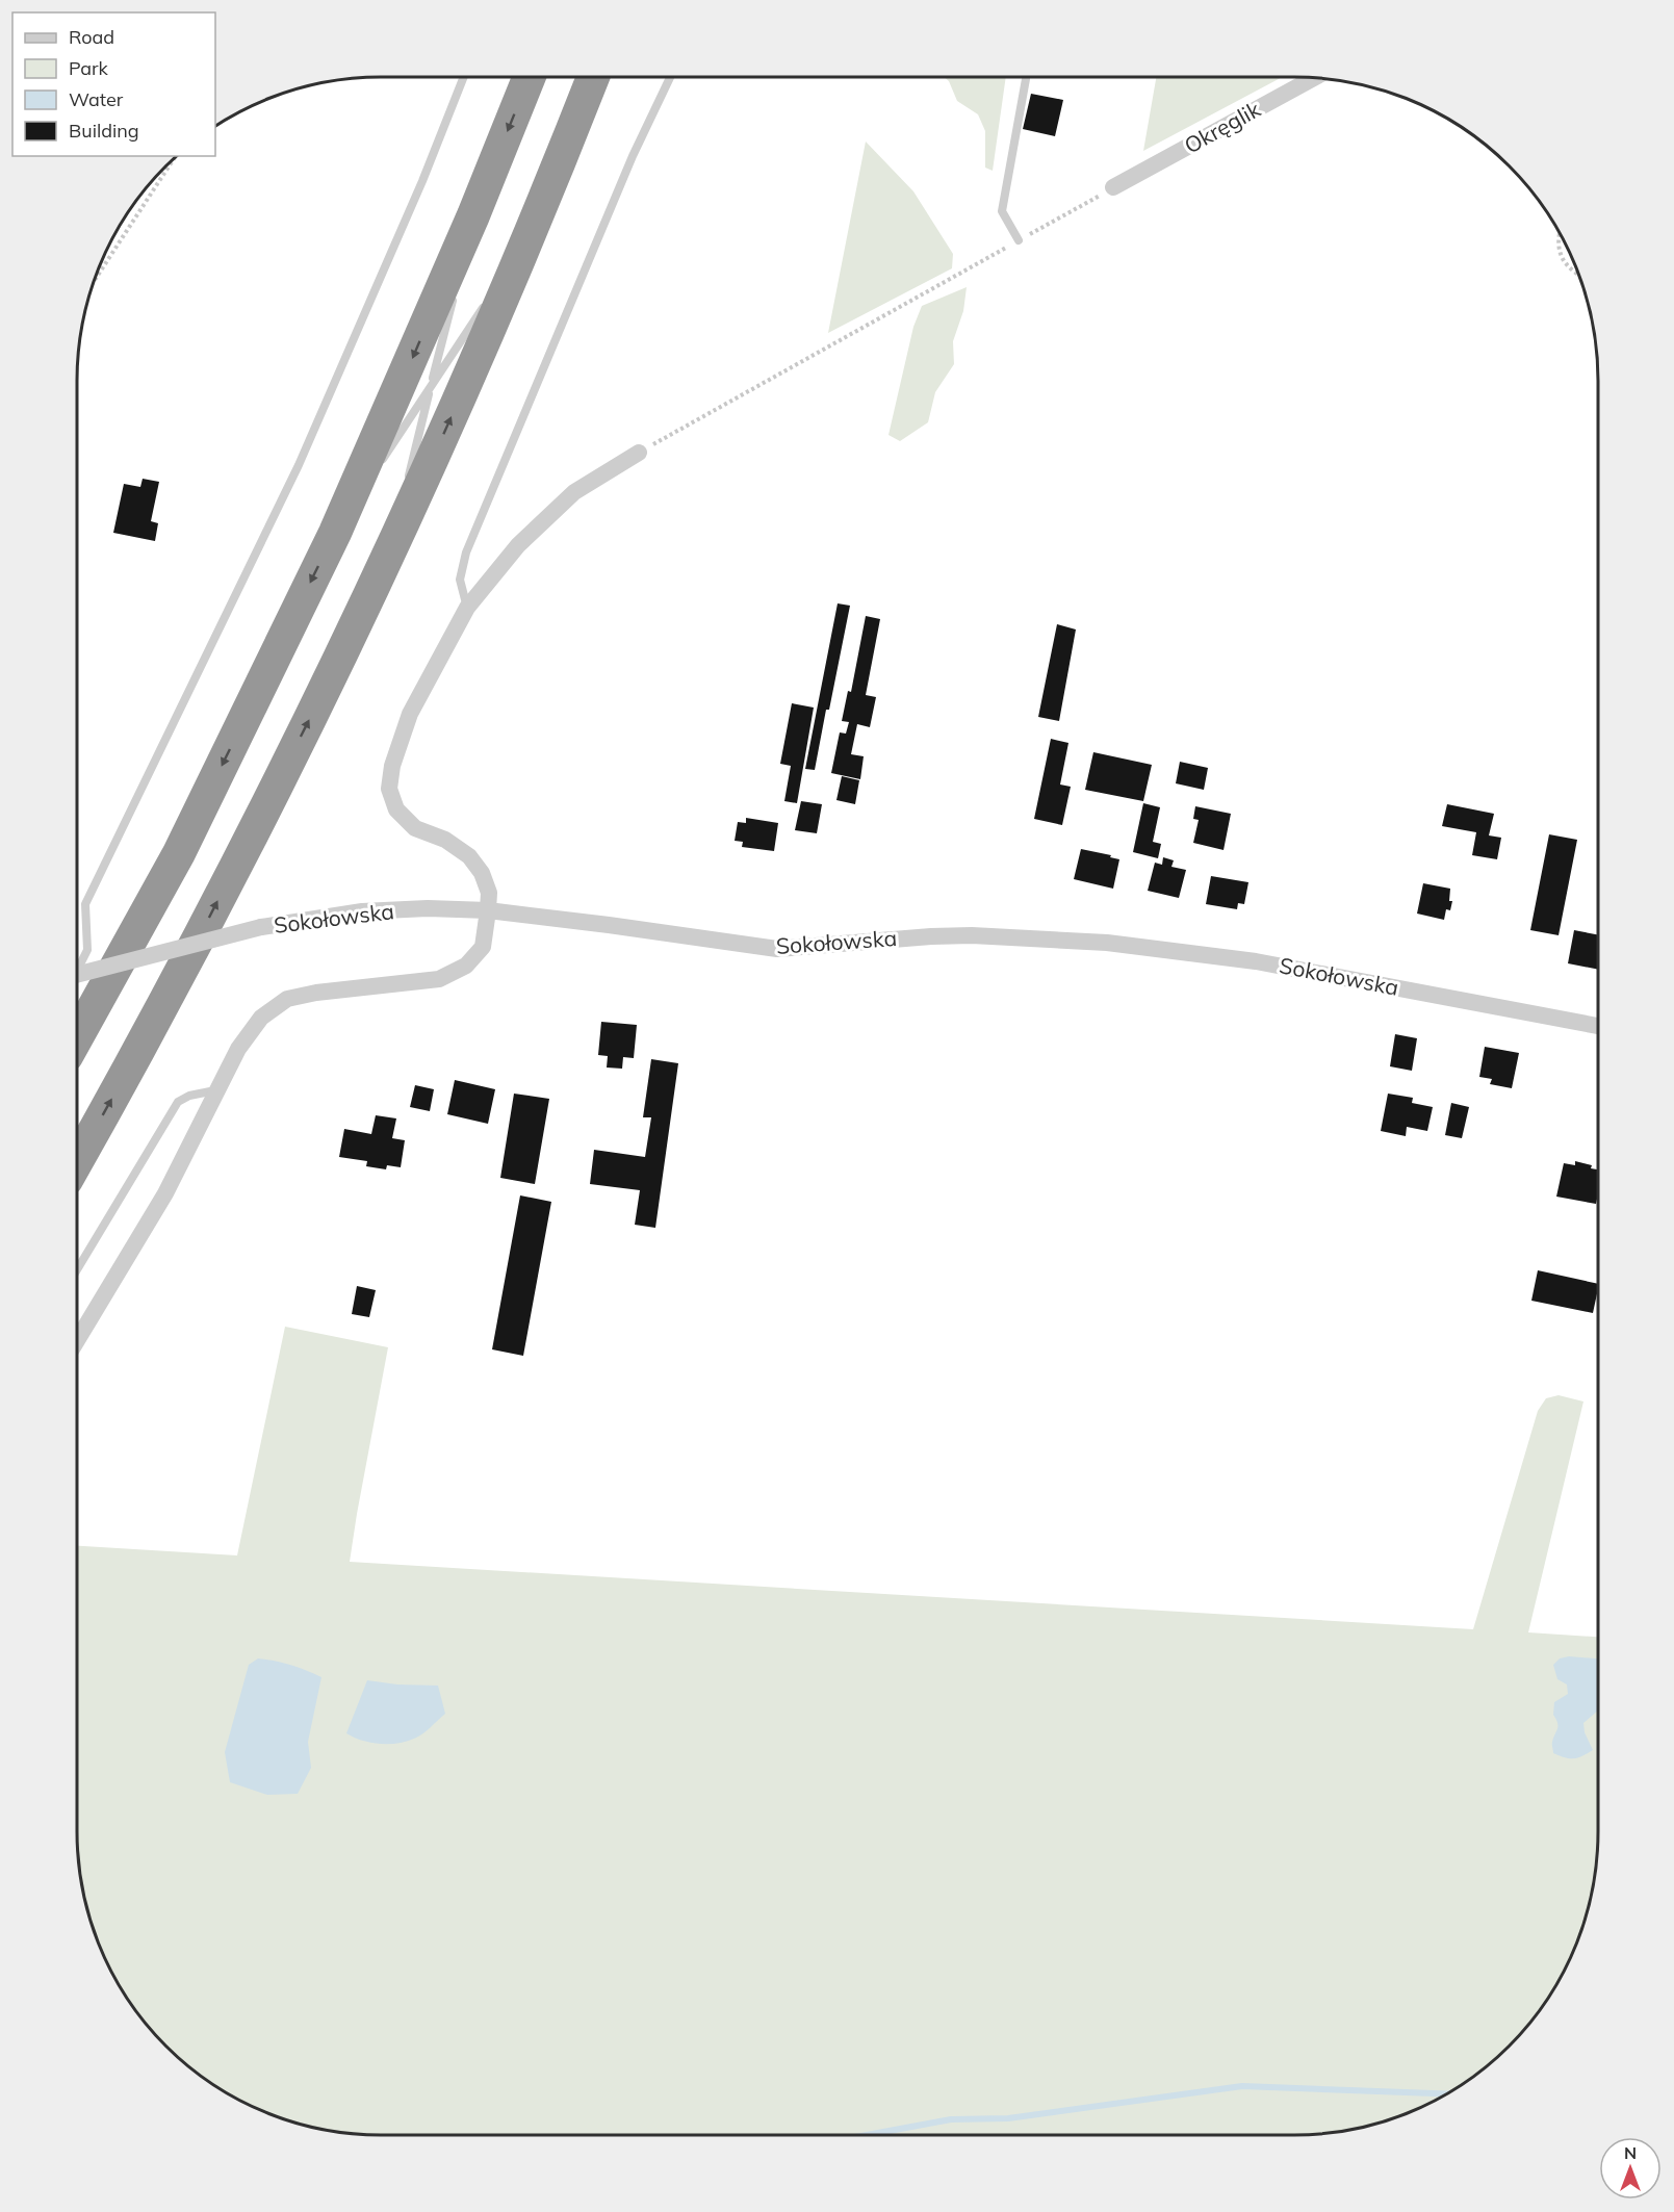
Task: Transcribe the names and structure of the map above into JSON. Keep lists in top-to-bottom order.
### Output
{
  "streets": {
    "street": ["Okręglik", "Sokołowska"]
  },
  "legend": [
    "Road",
    "Park",
    "Water",
    "Building"
  ],
  "north": "top"
}
